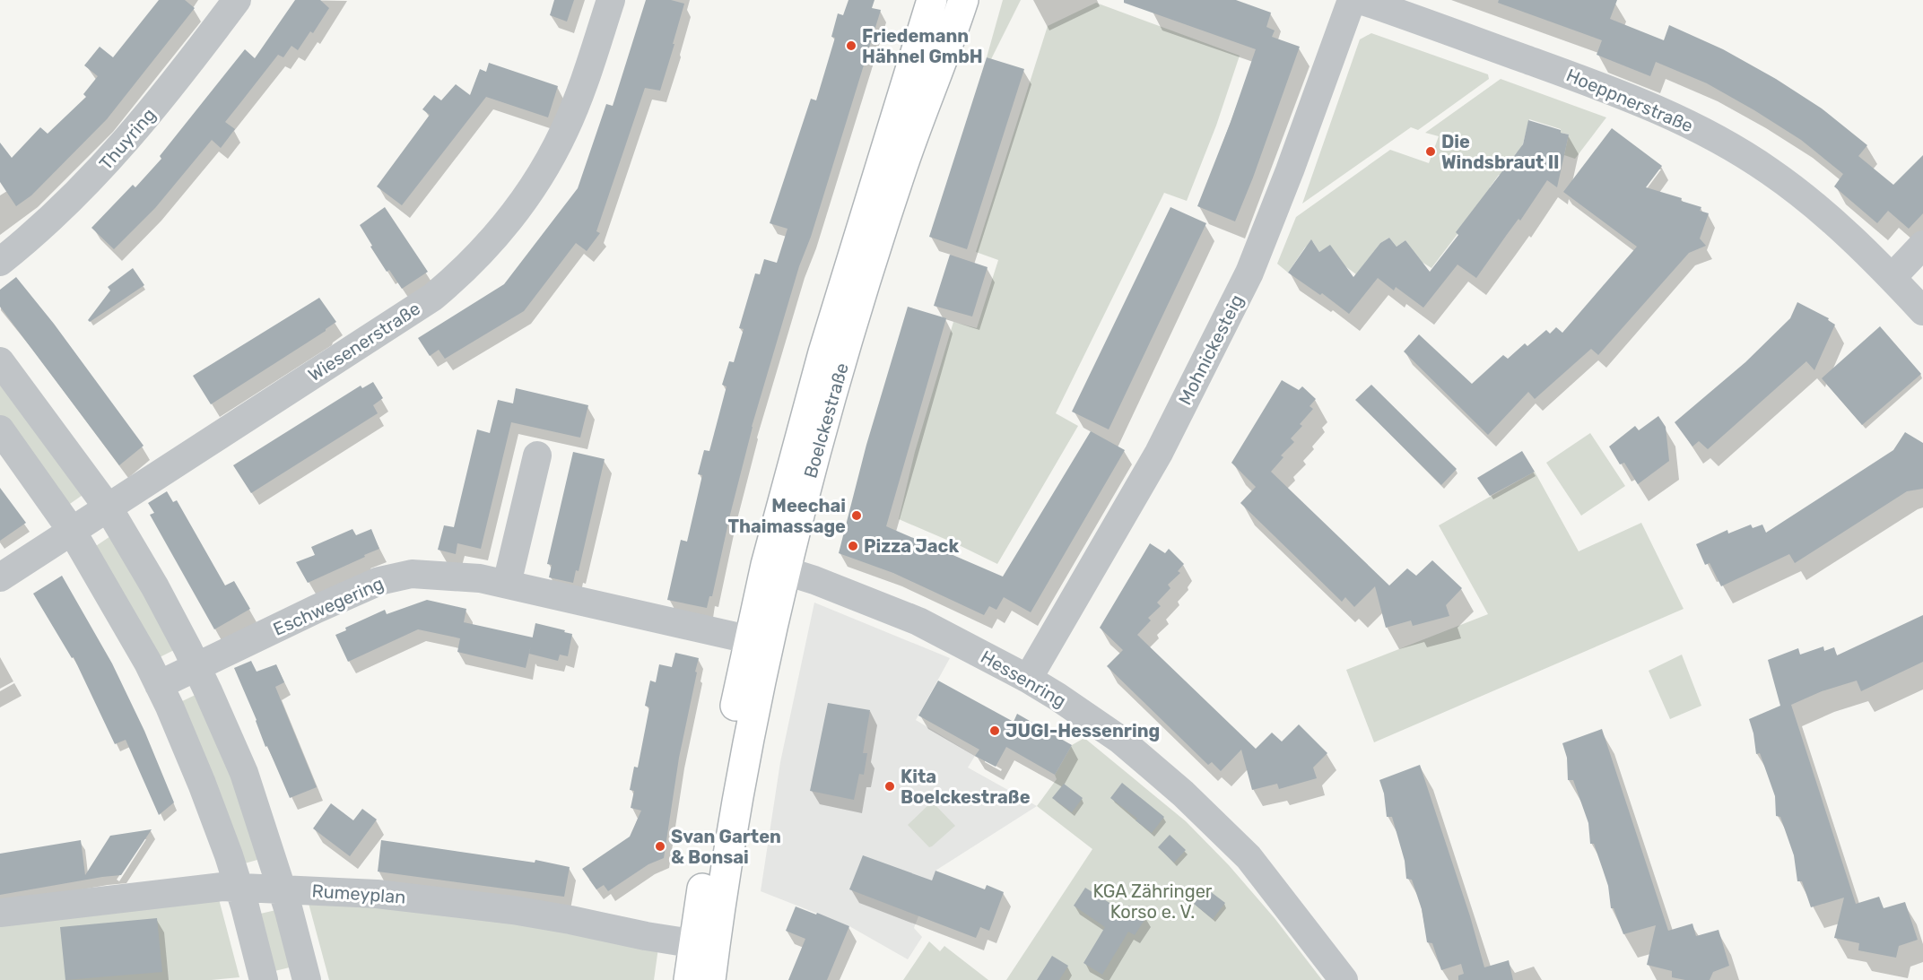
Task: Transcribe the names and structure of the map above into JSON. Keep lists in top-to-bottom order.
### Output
{
  "streets": {
    "main road": ["Boelckestraße"],
    "street": [
      "Hoeppnerstraße",
      "Thuyring",
      "Wiesenerstraße",
      "Mohnickesteig",
      "Eschwegering",
      "Hessenring",
      "Rumeyplan"
    ]
  },
  "crossings": [
    ["Mohnickesteig", "Hessenring"],
    ["Boelckestraße", "Eschwegering"],
    ["Boelckestraße", "Hessenring"],
    ["Boelckestraße", "Rumeyplan"]
  ],
  "parks": ["KGA Zähringer Korso e. V."],
  "places": [
    "Friedemann Hähnel GmbH",
    "Die Windsbraut II",
    "Meechai Thaimassage",
    "Pizza Jack",
    "JUGI-Hessenring",
    "Kita Boelckestraße",
    "Svan Garten & Bonsai"
  ]
}
